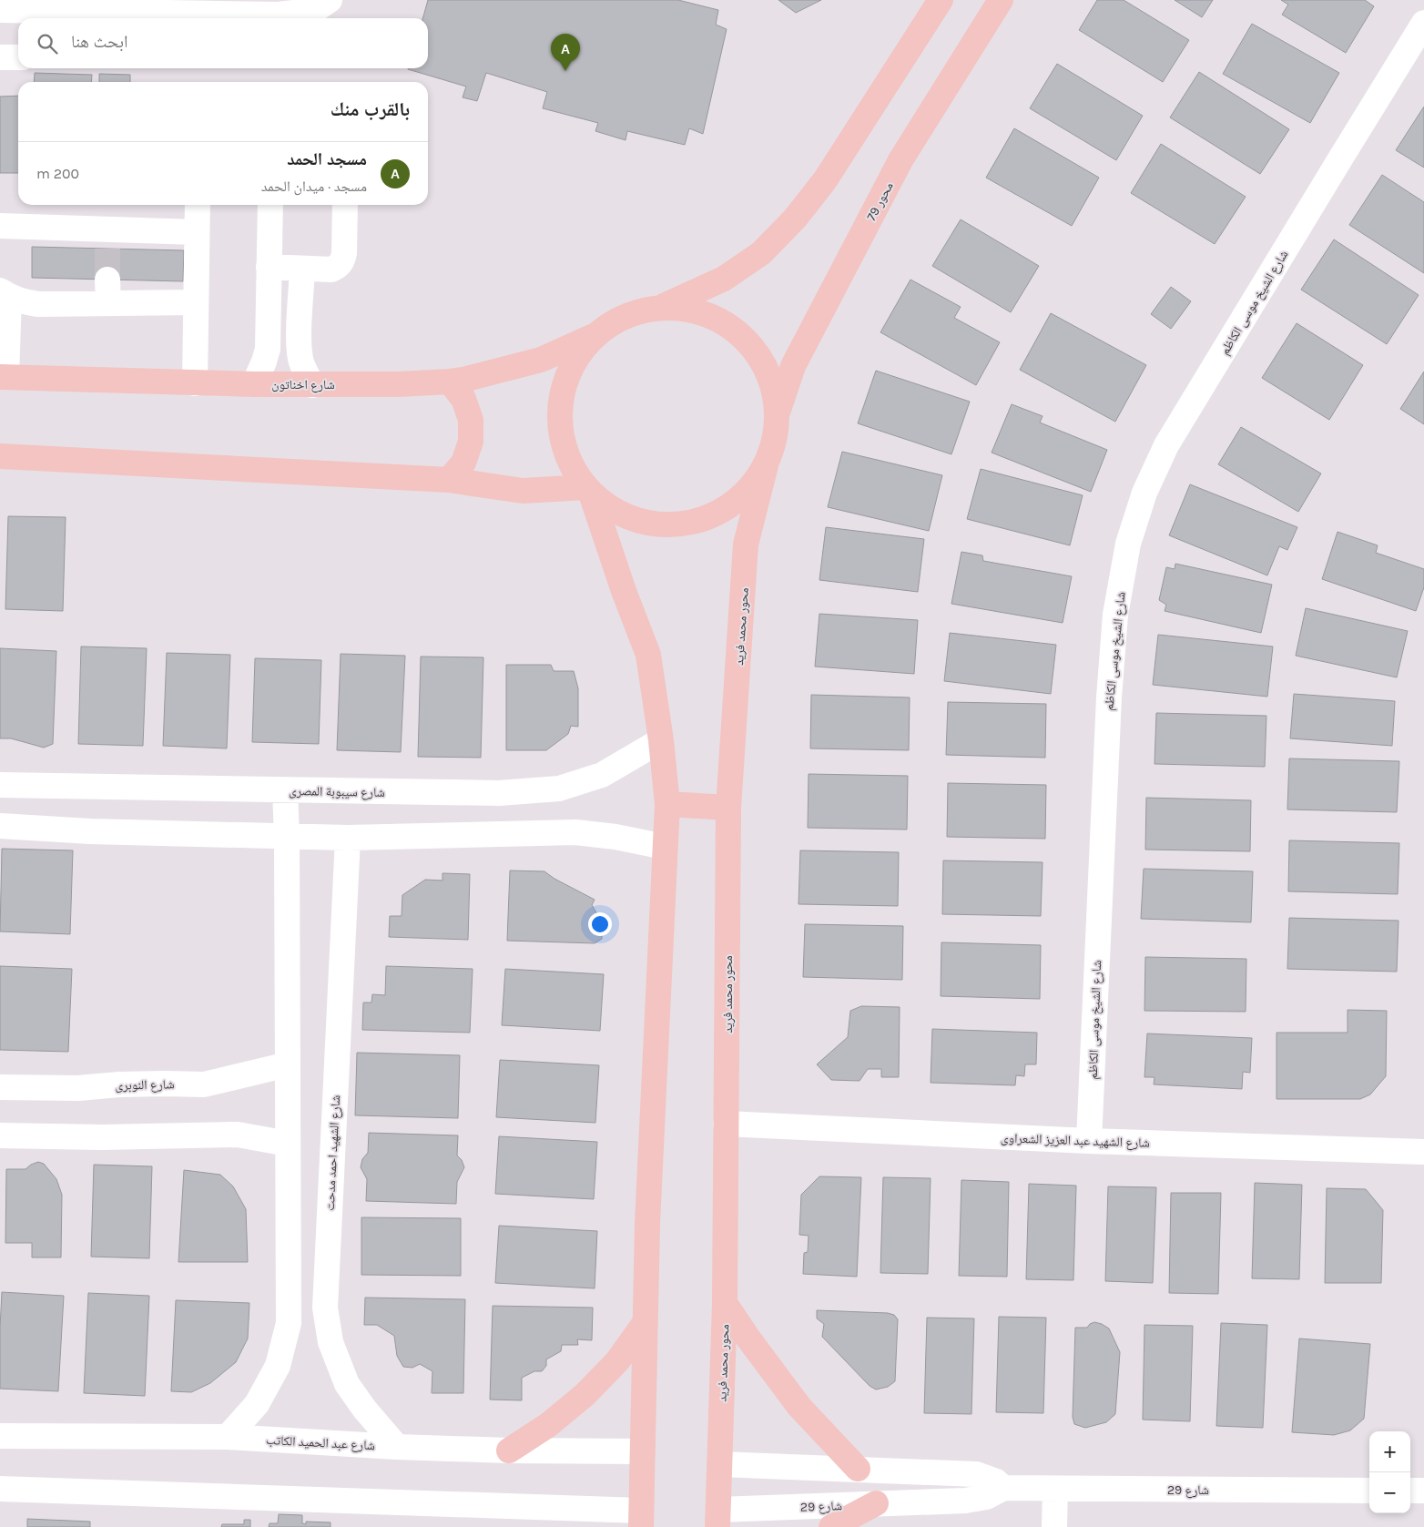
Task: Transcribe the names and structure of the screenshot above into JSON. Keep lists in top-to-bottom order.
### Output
{
  "streets": {
    "main road": ["محور 79", "شارع اخناتون", "محور محمد فريد"],
    "street": [
      "شارع الشيخ موسى الكاظم",
      "شارع سيبوبة المصرى",
      "شارع النوبرى",
      "شارع الشهيد عبد العزيز الشعراوى",
      "شارع الشهيد احمد مدحت",
      "شارع عبد الحميد الكاتب",
      "شارع 29"
    ]
  },
  "crossings": [
    ["شارع الشيخ موسى الكاظم", "شارع الشهيد عبد العزيز الشعراوى"],
    ["محور محمد فريد", "شارع الشهيد عبد العزيز الشعراوى"],
    ["محور محمد فريد", "شارع 29"],
    ["شارع الشهيد احمد مدحت", "شارع عبد الحميد الكاتب"]
  ],
  "page": {
    "search": "ابحث هنا",
    "pins": "A",
    "heading": "بالقرب منك",
    "list": [
      {
        "mark": "A",
        "name": "مسجد الحمد",
        "note": "مسجد · ميدان الحمد",
        "value": "200 m"
      }
    ],
    "map_buttons": ["+", "−"]
  }
}
